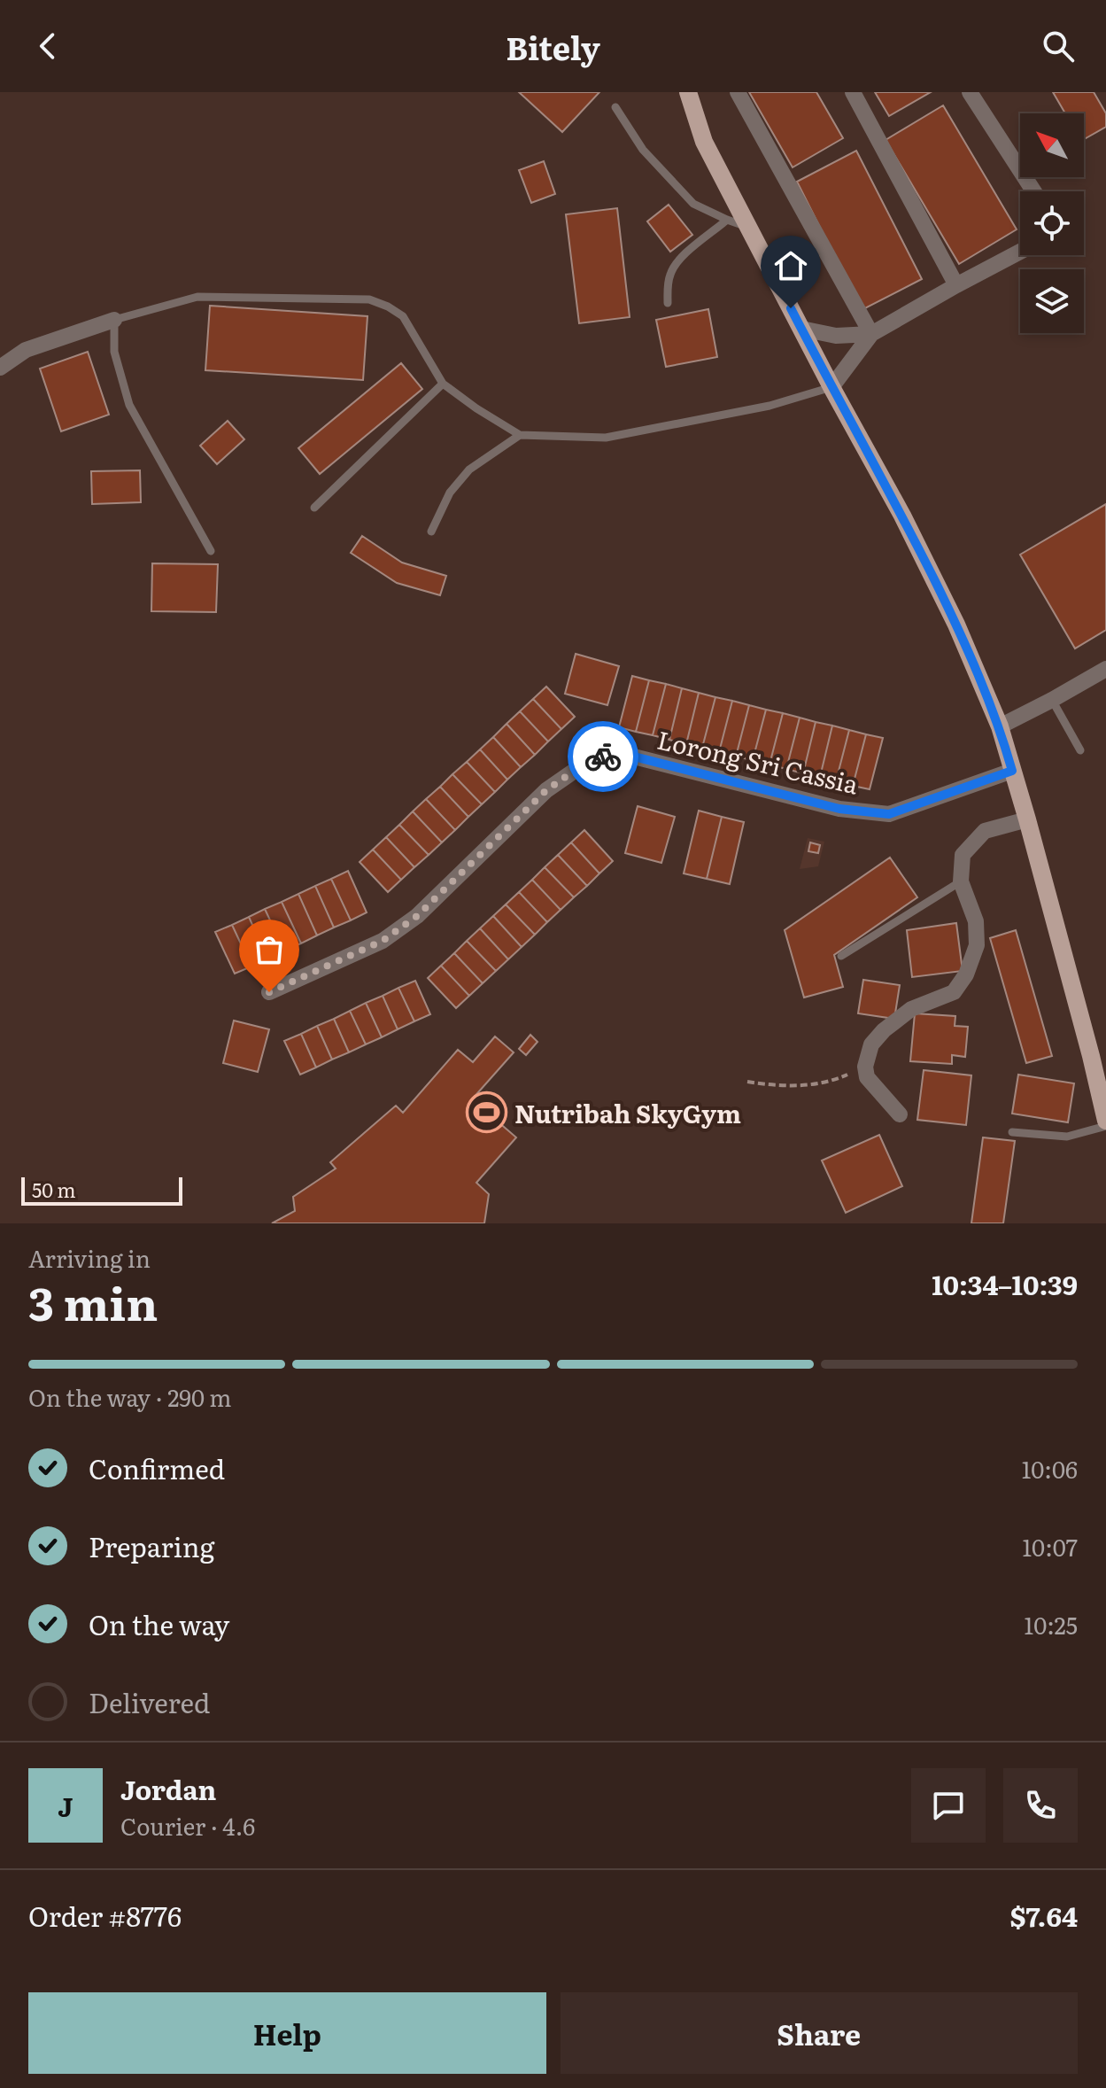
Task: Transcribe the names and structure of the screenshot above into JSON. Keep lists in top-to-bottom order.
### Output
{
  "streets": {
    "street": ["Lorong Sri Cassia"]
  },
  "places": {
    "sports": ["Nutribah SkyGym"]
  },
  "scale_bar": "50 m",
  "north": "top left",
  "page": {
    "header": "Bitely",
    "scale": "50 m",
    "heading": ["3 min", "Arriving in", "10:34–10:39"],
    "panel": [
      "Jordan",
      "Courier · 4.6",
      "Order #8776",
      "$7.64"
    ],
    "bar": "On the way · 290 m",
    "list": [
      ["Confirmed", "10:06"],
      ["Preparing", "10:07"],
      ["On the way", "10:25"],
      "Delivered"
    ],
    "round": "J",
    "buttons": ["Help", "Share"]
  }
}
